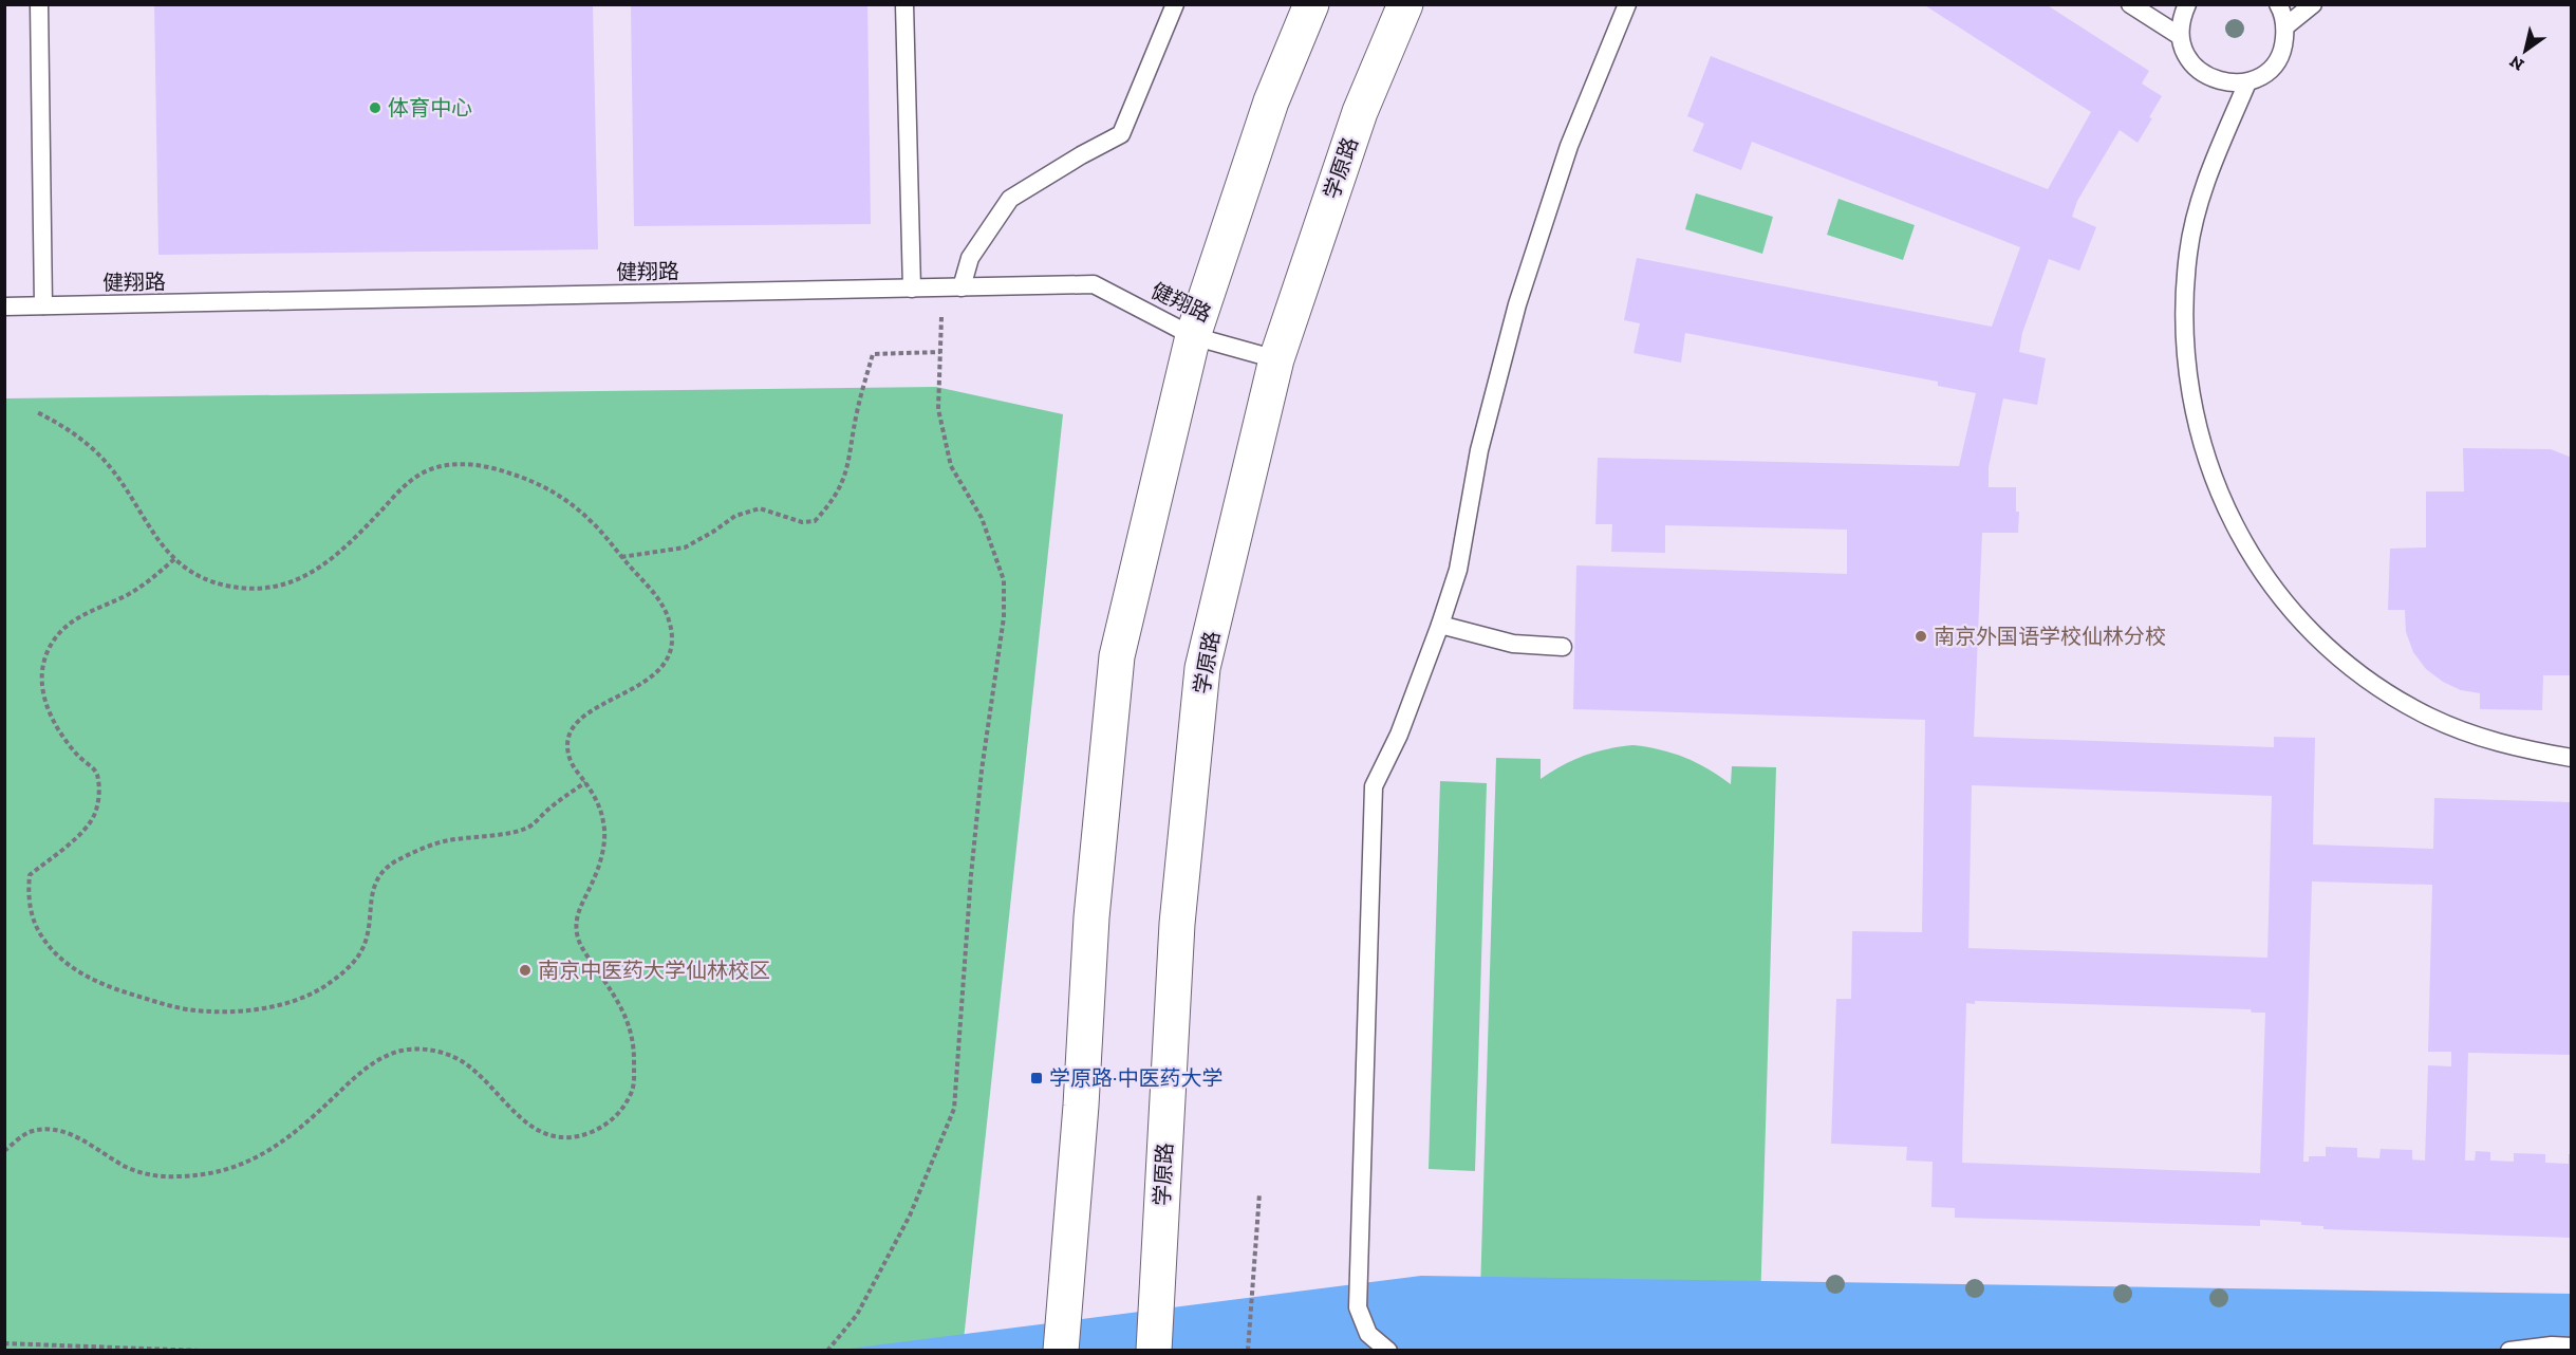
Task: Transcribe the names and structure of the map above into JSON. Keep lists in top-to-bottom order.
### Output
{
  "streets": {
    "street": ["学原路"],
    "lane": ["健翔路"]
  },
  "crossings": [
    ["学原路", "健翔路"]
  ],
  "places": {
    "other": ["体育中心", "南京外国语学校仙林分校", "南京中医药大学仙林校区"],
    "transit": ["学原路·中医药大学"]
  },
  "north": "bottom left"
}
